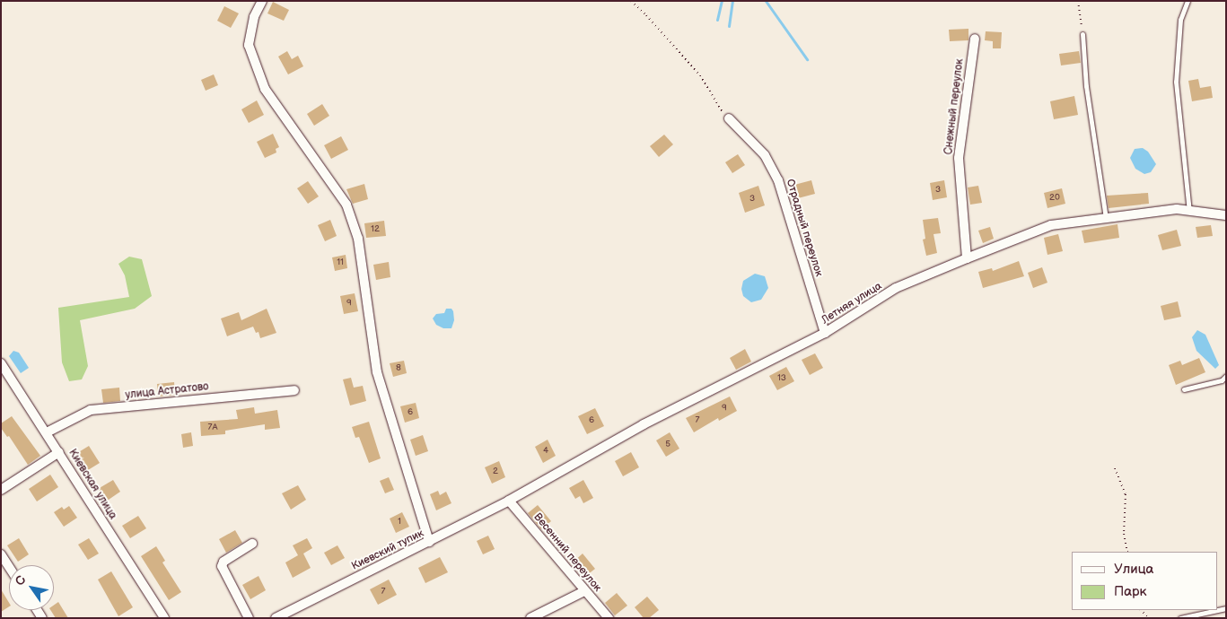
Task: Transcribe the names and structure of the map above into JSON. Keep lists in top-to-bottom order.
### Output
{
  "streets": {
    "street": [
      "Снежный переулок",
      "Отрадный переулок",
      "Летняя улица",
      "улица Астратово",
      "Киевская улица",
      "Киевский тупик",
      "Весенний переулок"
    ]
  },
  "crossings": [
    ["Снежный переулок", "Летняя улица"],
    ["Отрадный переулок", "Летняя улица"],
    ["Летняя улица", "Киевский тупик"],
    ["Летняя улица", "Весенний переулок"],
    ["улица Астратово", "Киевская улица"],
    ["Киевский тупик", "Весенний переулок"]
  ],
  "house_numbers": [
    "3",
    "20",
    "3",
    "12",
    "11",
    "9",
    "8",
    "13",
    "9",
    "6",
    "6",
    "7",
    "7А",
    "5",
    "4",
    "2",
    "1",
    "7"
  ],
  "legend": ["Улица", "Парк"],
  "north": "top left"
}
